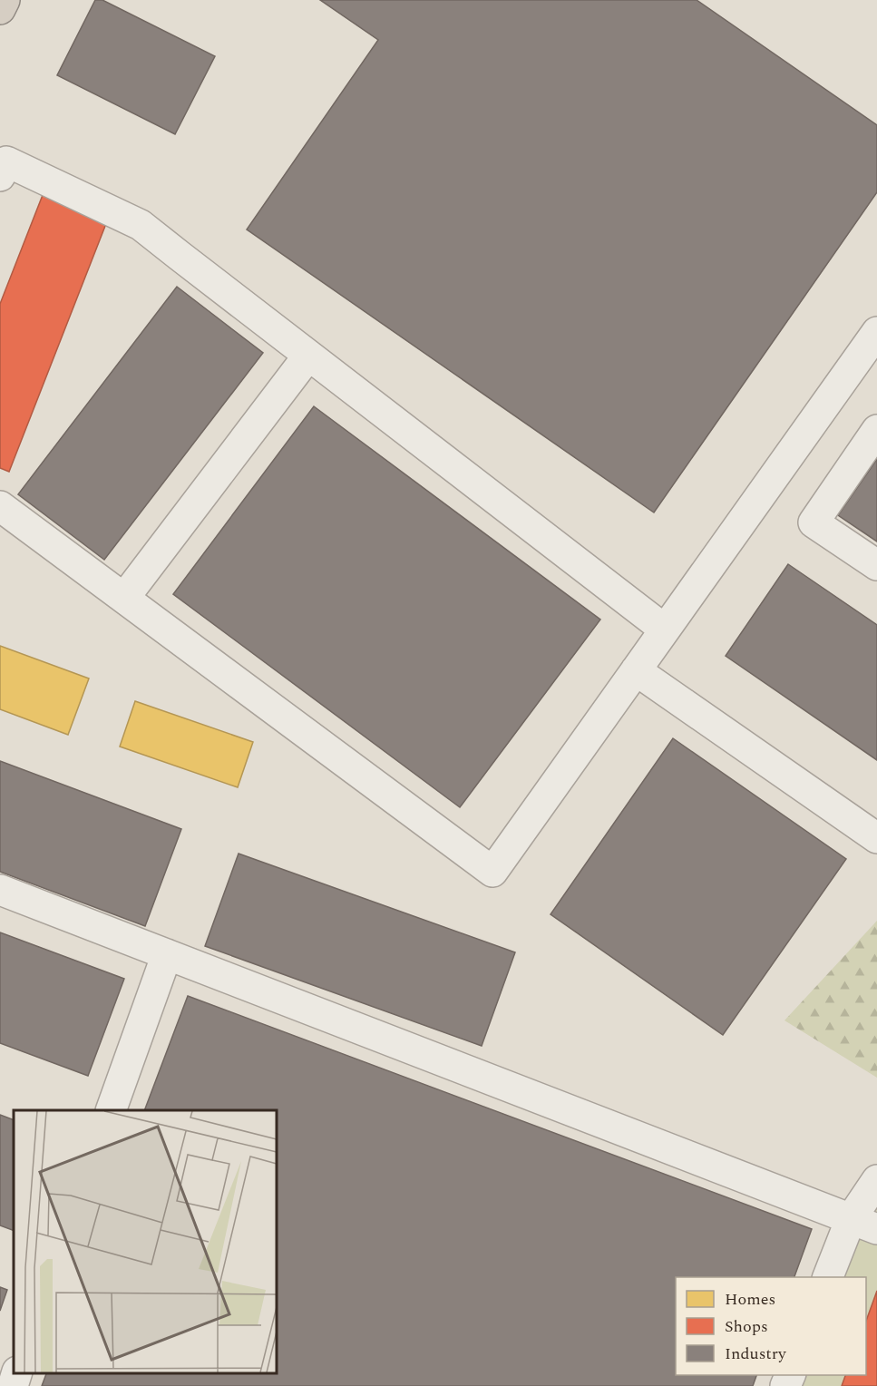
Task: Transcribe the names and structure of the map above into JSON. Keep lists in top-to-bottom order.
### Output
{
  "legend": ["Homes", "Shops", "Industry"]
}
